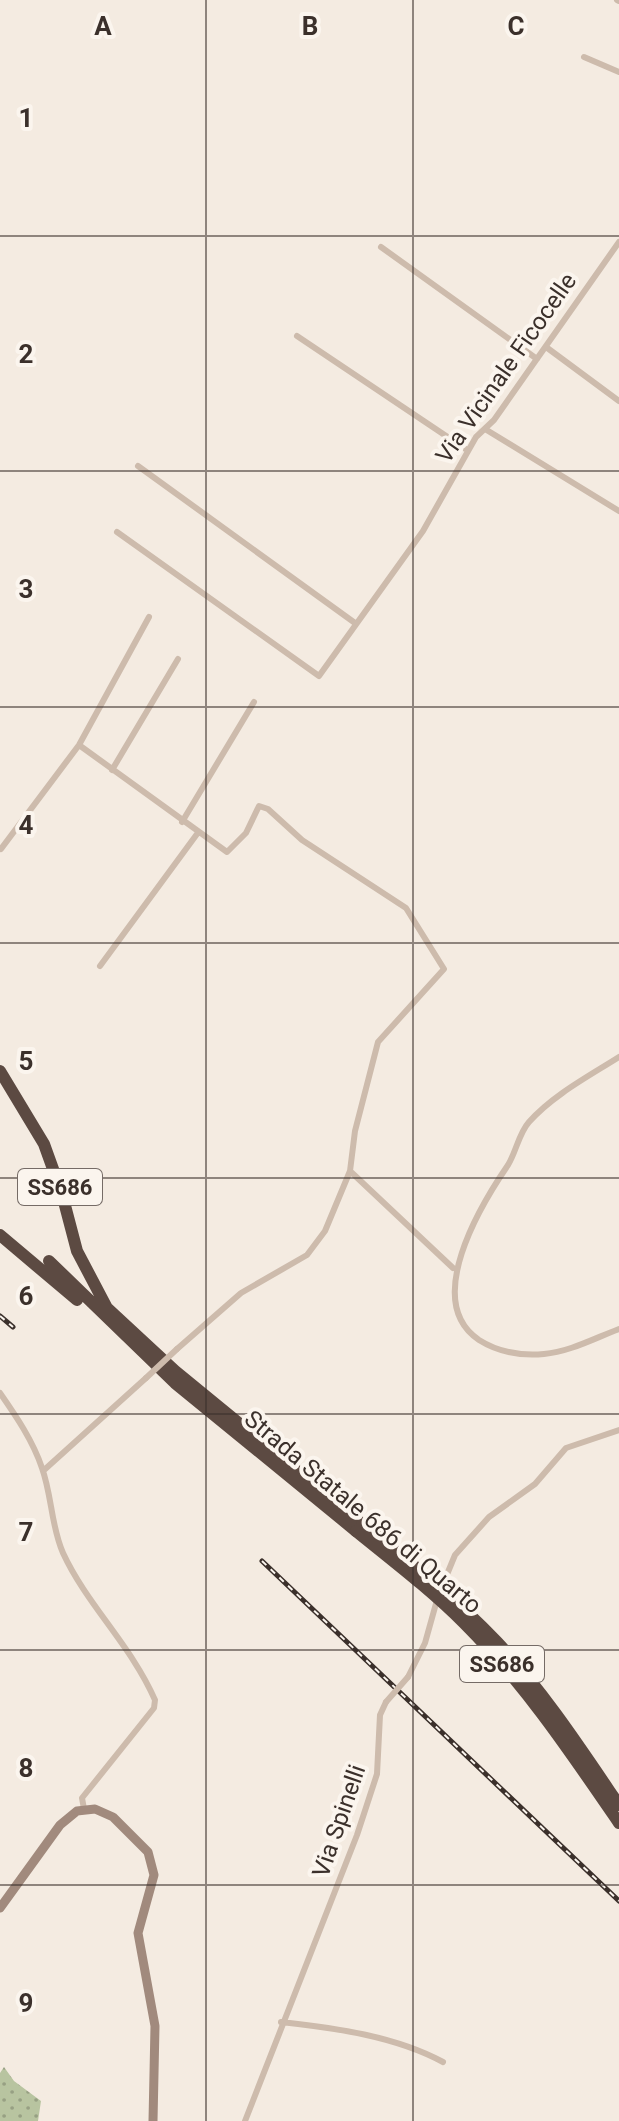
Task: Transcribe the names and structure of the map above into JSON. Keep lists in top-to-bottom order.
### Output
{
  "streets": {
    "highway": ["SS686", "Strada Statale 686 di Quarto"],
    "street": ["Via Vicinale Ficocelle", "Via Spinelli"]
  },
  "crossings": [
    ["SS686", "Strada Statale 686 di Quarto"]
  ],
  "grid": {
    "columns": ["A", "B", "C"],
    "rows": [
      "1",
      "2",
      "3",
      "4",
      "5",
      "6",
      "7",
      "8",
      "9"
    ]
  }
}
